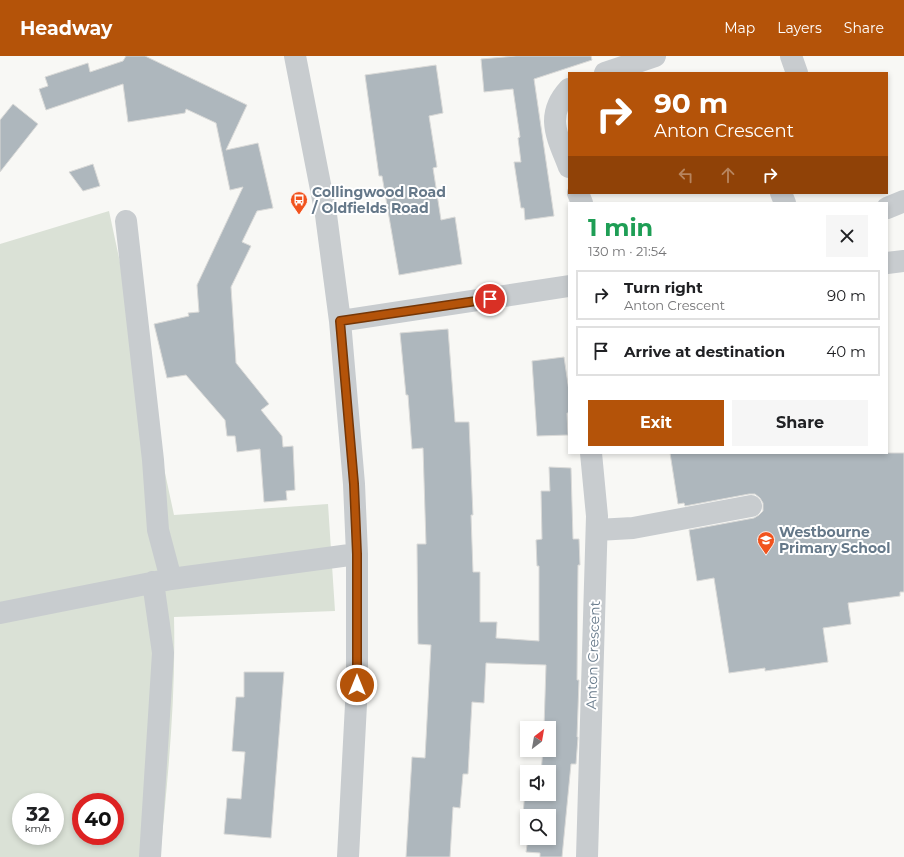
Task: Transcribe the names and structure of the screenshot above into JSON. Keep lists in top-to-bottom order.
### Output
{
  "streets": {
    "street": ["Anton Crescent"]
  },
  "places": {
    "bus stop": ["Collingwood Road / Oldfields Road"],
    "school or university": ["Westbourne Primary School"]
  },
  "north": "top right",
  "page": {
    "header": "Headway",
    "nav": ["Map", "Layers", "Share"],
    "turn": ["90 m", "Anton Crescent"],
    "heading": ["1 min", "130 m · 21:54"],
    "list": [
      {
        "name": "Turn right",
        "note": "Anton Crescent",
        "value": "90 m"
      },
      {
        "name": "Arrive at destination",
        "value": "40 m"
      }
    ],
    "buttons": ["Exit", "Share"],
    "speed": "32 km/h",
    "limit": "40"
  }
}
